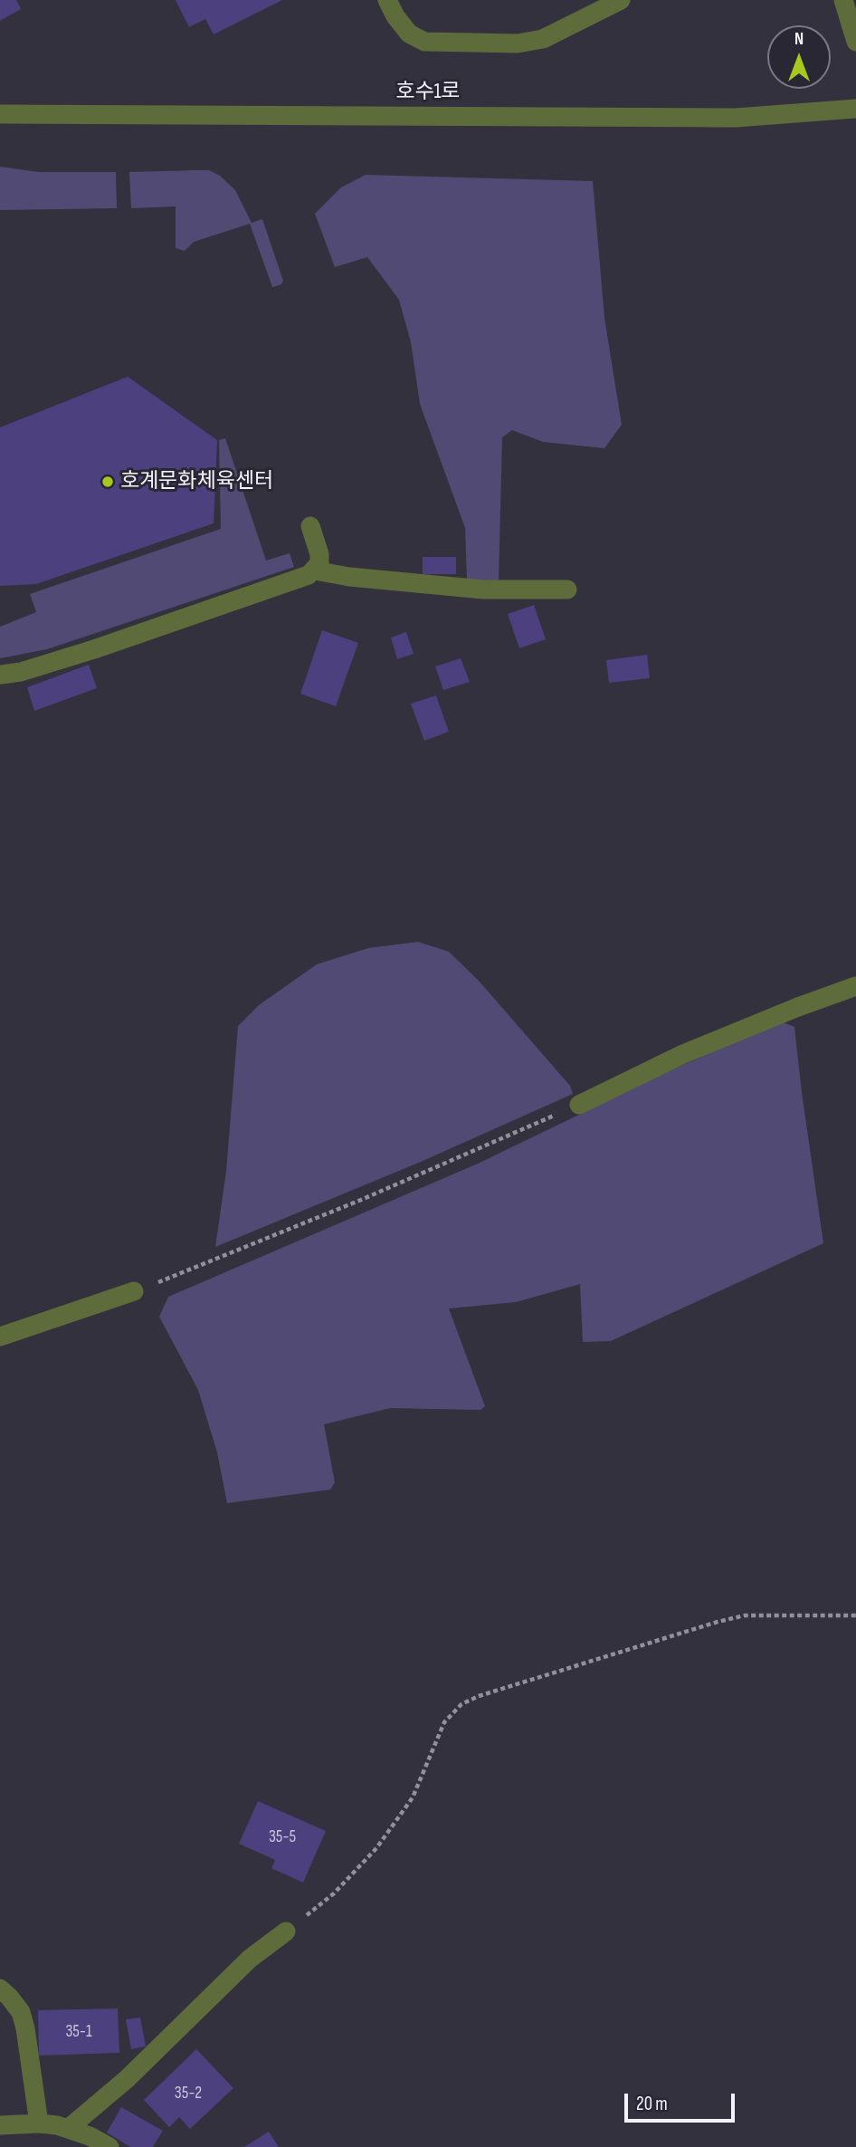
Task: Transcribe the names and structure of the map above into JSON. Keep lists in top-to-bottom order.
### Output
{
  "streets": {
    "street": ["호수1로"]
  },
  "places": ["호계문화체육센터"],
  "house_numbers": ["35-5", "35-1", "35-2"],
  "scale_bar": "20 m",
  "north": "top"
}
